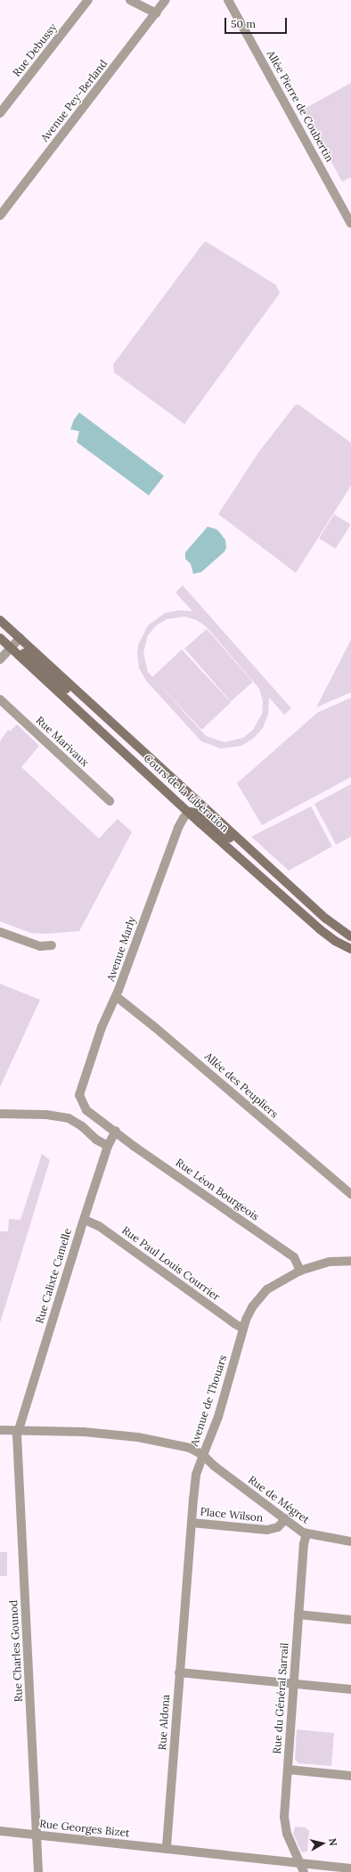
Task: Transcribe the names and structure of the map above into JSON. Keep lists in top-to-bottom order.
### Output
{
  "streets": {
    "main road": ["Cours de la Libération"],
    "street": [
      "Rue Debussy",
      "Avenue Pey-Berland",
      "Allée Pierre de Coubertin",
      "Rue Marivaux",
      "Avenue Marly",
      "Allée des Peupliers",
      "Rue Léon Bourgeois",
      "Rue Paul Louis Courrier",
      "Rue Calixte Camelle",
      "Avenue de Thouars",
      "Rue de Mégret",
      "Place Wilson",
      "Rue Charles Gounod",
      "Rue du Général Sarrail",
      "Rue Aldona",
      "Rue Georges Bizet"
    ]
  },
  "crossings": [
    ["Cours de la Libération", "Avenue Marly"],
    ["Avenue Marly", "Allée des Peupliers"],
    ["Avenue Marly", "Rue Léon Bourgeois"],
    ["Rue Léon Bourgeois", "Rue Calixte Camelle"],
    ["Rue Léon Bourgeois", "Avenue de Thouars"],
    ["Rue Paul Louis Courrier", "Rue Calixte Camelle"],
    ["Rue Paul Louis Courrier", "Avenue de Thouars"],
    ["Rue Calixte Camelle", "Avenue de Thouars"],
    ["Rue Calixte Camelle", "Rue Charles Gounod"],
    ["Avenue de Thouars", "Rue de Mégret"],
    ["Avenue de Thouars", "Rue Charles Gounod"],
    ["Avenue de Thouars", "Rue Aldona"],
    ["Rue de Mégret", "Place Wilson"],
    ["Rue de Mégret", "Rue du Général Sarrail"],
    ["Rue de Mégret", "Rue Aldona"],
    ["Place Wilson", "Rue Aldona"],
    ["Rue Charles Gounod", "Rue Georges Bizet"],
    ["Rue Aldona", "Rue Georges Bizet"]
  ],
  "scale_bar": "50 m",
  "north": "right"
}
